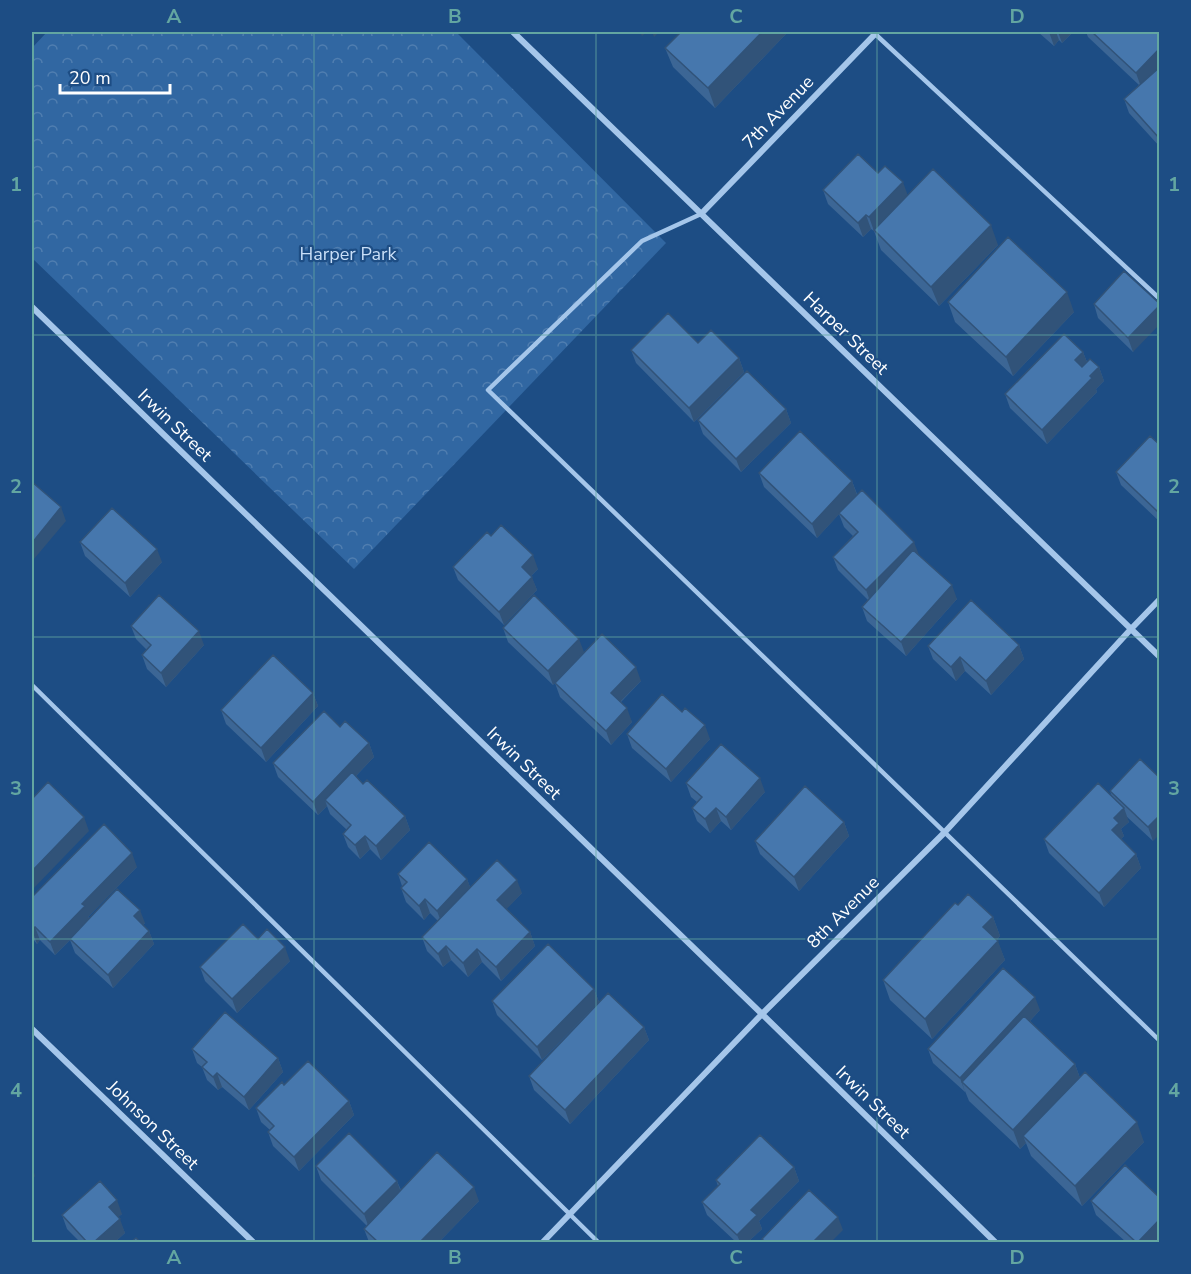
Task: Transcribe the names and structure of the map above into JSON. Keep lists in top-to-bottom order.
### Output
{
  "streets": {
    "street": [
      "7th Avenue",
      "Harper Street",
      "Irwin Street",
      "8th Avenue",
      "Johnson Street"
    ]
  },
  "crossings": [
    ["7th Avenue", "Harper Street"],
    ["Harper Street", "8th Avenue"],
    ["Irwin Street", "8th Avenue"]
  ],
  "parks": ["Harper Park"],
  "scale_bar": "20 m",
  "grid": {
    "columns": [
      "A",
      "B",
      "C",
      "D"
    ],
    "rows": [
      "1",
      "2",
      "3",
      "4"
    ]
  }
}
